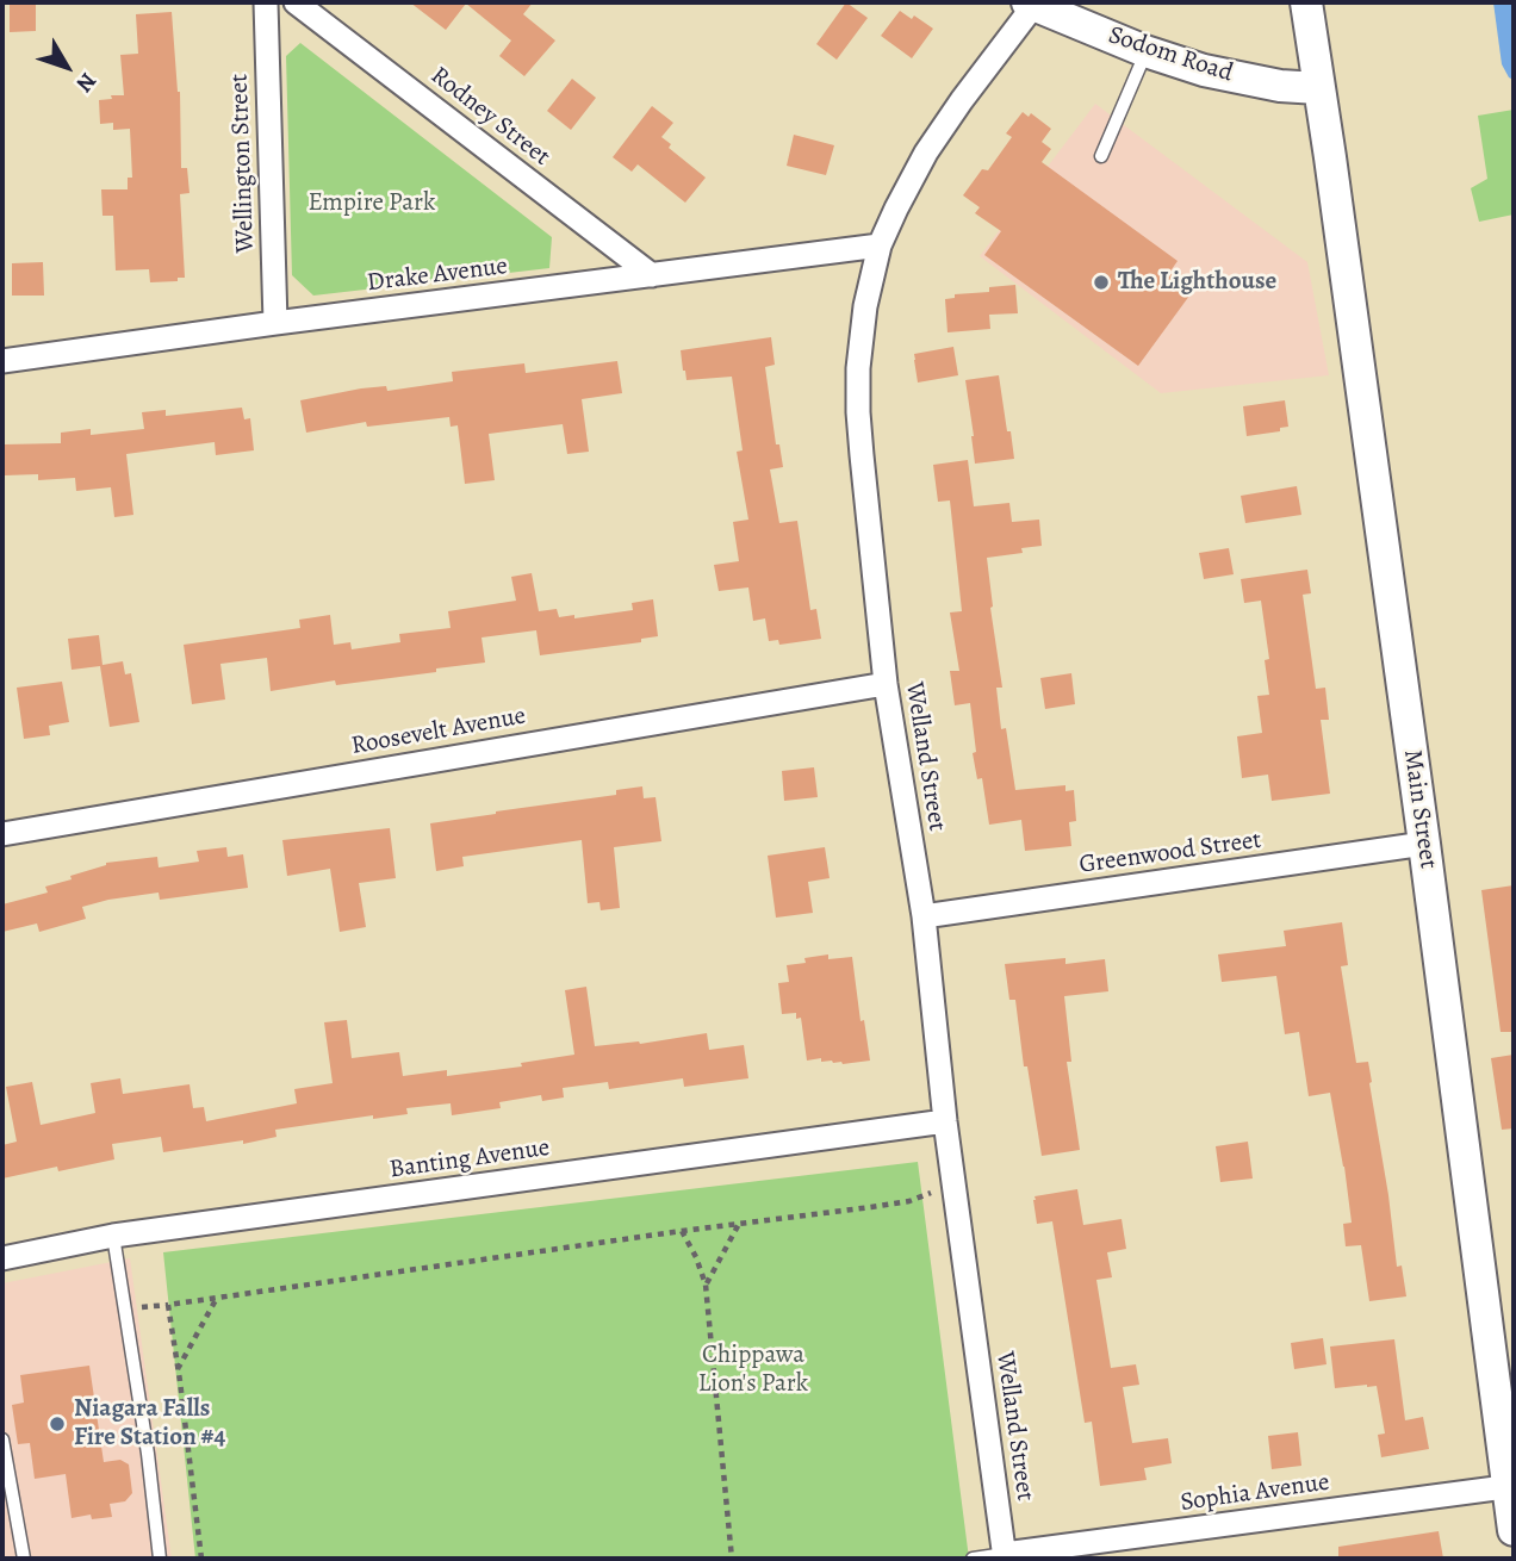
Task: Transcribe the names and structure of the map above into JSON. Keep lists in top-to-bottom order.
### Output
{
  "streets": {
    "main road": ["Sodom Road", "Main Street"],
    "street": [
      "Rodney Street",
      "Wellington Street",
      "Drake Avenue",
      "Roosevelt Avenue",
      "Welland Street",
      "Greenwood Street",
      "Banting Avenue",
      "Sophia Avenue"
    ]
  },
  "crossings": [
    ["Sodom Road", "Welland Street"],
    ["Sodom Road", "Main Street"],
    ["Rodney Street", "Drake Avenue"],
    ["Wellington Street", "Drake Avenue"],
    ["Drake Avenue", "Welland Street"],
    ["Roosevelt Avenue", "Welland Street"],
    ["Welland Street", "Greenwood Street"],
    ["Welland Street", "Banting Avenue"],
    ["Welland Street", "Sophia Avenue"],
    ["Main Street", "Greenwood Street"],
    ["Main Street", "Sophia Avenue"]
  ],
  "parks": ["Empire Park", "Chippawa Lion's Park"],
  "places": ["The Lighthouse", "Niagara Falls Fire Station #4"],
  "north": "bottom right"
}
